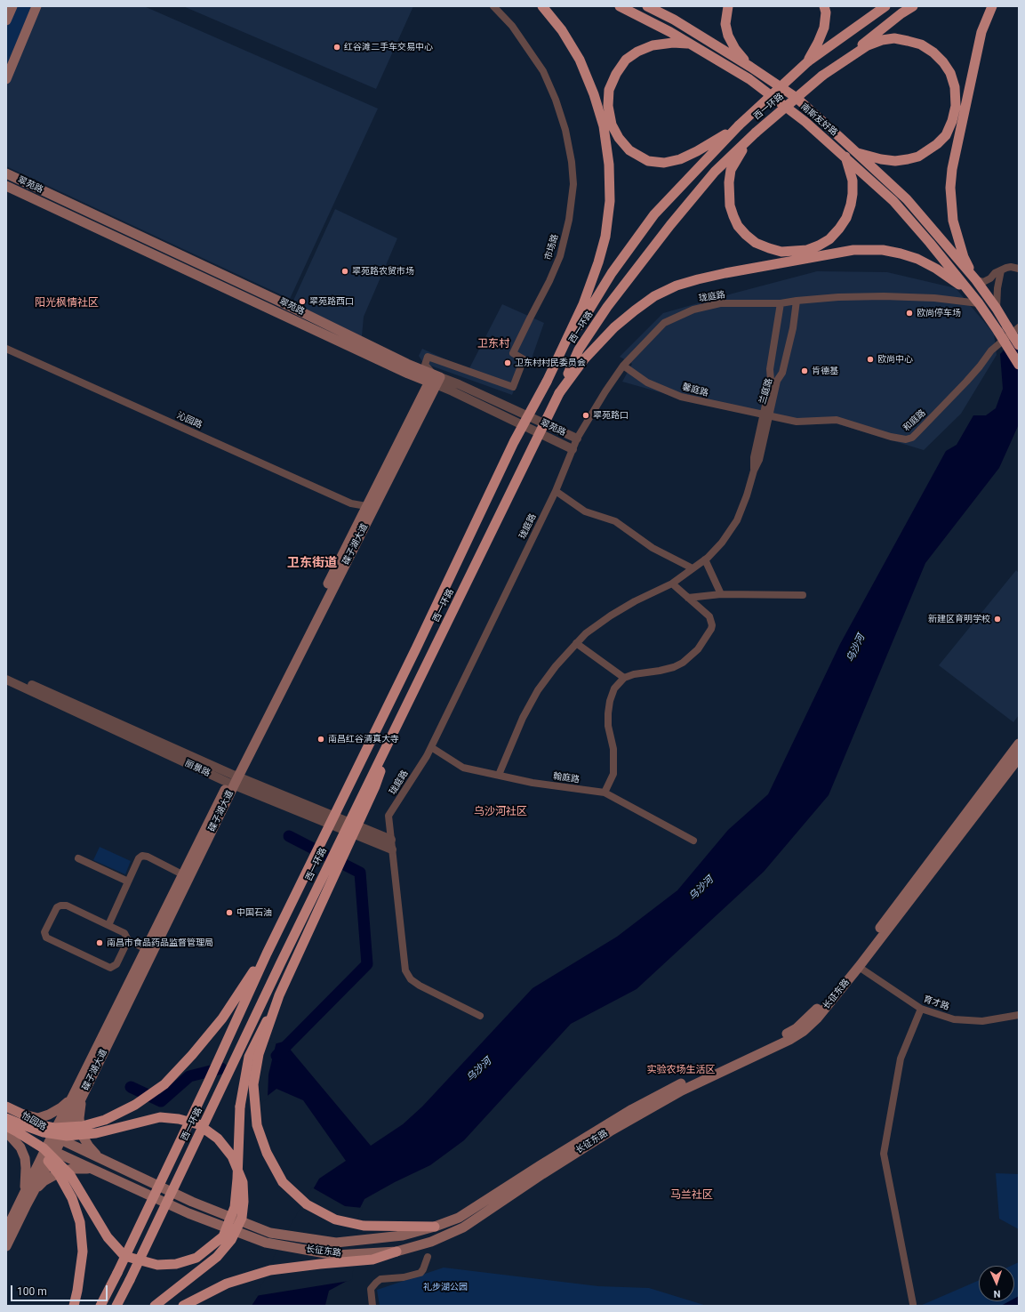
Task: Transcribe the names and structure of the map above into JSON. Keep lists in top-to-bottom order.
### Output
{
  "streets": {
    "highway": ["西一环路", "南斯友好路"],
    "main road": [
      "翠苑路",
      "碟子湖大道",
      "长征东路",
      "怡园路"
    ],
    "street": [
      "市场路",
      "珑庭路",
      "馨庭路",
      "兰庭路",
      "沁园路",
      "和庭路",
      "丽景路",
      "翰庭路",
      "育才路"
    ]
  },
  "crossings": [
    ["翠苑路", "市场路"],
    ["翠苑路", "珑庭路"],
    ["翠苑路", "碟子湖大道"],
    ["市场路", "碟子湖大道"],
    ["珑庭路", "馨庭路"],
    ["珑庭路", "兰庭路"],
    ["珑庭路", "丽景路"],
    ["珑庭路", "翰庭路"],
    ["馨庭路", "兰庭路"],
    ["馨庭路", "和庭路"],
    ["兰庭路", "和庭路"],
    ["沁园路", "碟子湖大道"],
    ["碟子湖大道", "丽景路"],
    ["碟子湖大道", "长征东路"],
    ["碟子湖大道", "怡园路"],
    ["长征东路", "育才路"],
    ["长征东路", "怡园路"]
  ],
  "districts": [
    "阳光枫情社区",
    "卫东村",
    "卫东街道",
    "乌沙河社区",
    "实验农场生活区",
    "马兰社区"
  ],
  "water": ["乌沙河"],
  "parks": ["礼步湖公园"],
  "places": [
    "红谷滩二手车交易中心",
    "翠苑路农贸市场",
    "翠苑路西口",
    "欧尚停车场",
    "欧尚中心",
    "卫东村村民委员会",
    "肯德基",
    "翠苑路口",
    "新建区育明学校",
    "南昌红谷清真大寺",
    "中国石油",
    "南昌市食品药品监督管理局"
  ],
  "scale_bar": "100 m",
  "north": "bottom"
}
